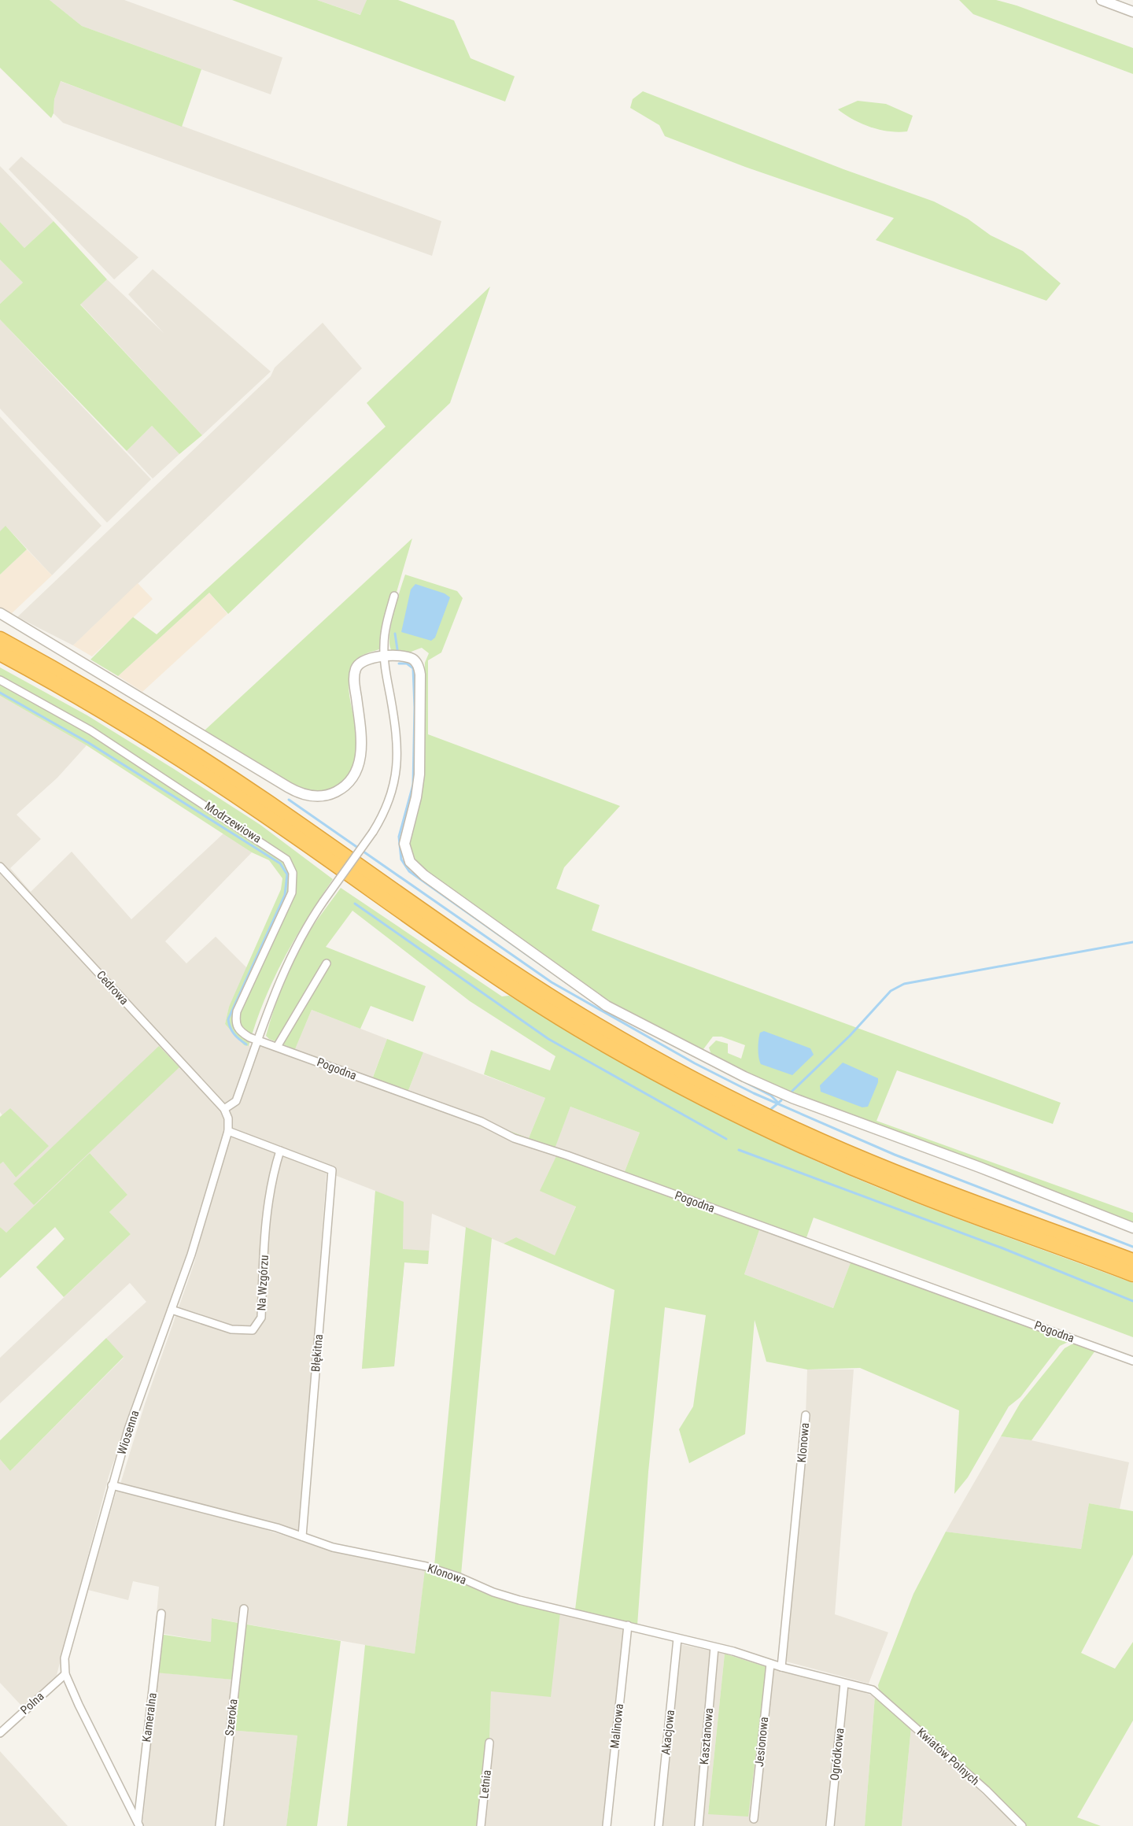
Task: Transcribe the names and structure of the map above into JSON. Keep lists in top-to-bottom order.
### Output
{
  "streets": {
    "street": [
      "Modrzewiowa",
      "Cedrowa",
      "Pogodna",
      "Na Wzgórzu",
      "Błękitna",
      "Wiosenna",
      "Klonowa",
      "Polna",
      "Kameralna",
      "Szeroka",
      "Malinowa",
      "Akacjowa",
      "Kasztanowa",
      "Jesionowa",
      "Ogródkowa",
      "Kwiatów Polnych",
      "Letnia"
    ]
  },
  "crossings": [
    ["Modrzewiowa", "Pogodna"],
    ["Cedrowa", "Wiosenna"],
    ["Na Wzgórzu", "Błękitna"],
    ["Na Wzgórzu", "Wiosenna"],
    ["Błękitna", "Klonowa"],
    ["Wiosenna", "Klonowa"],
    ["Wiosenna", "Polna"],
    ["Klonowa", "Malinowa"],
    ["Klonowa", "Akacjowa"],
    ["Klonowa", "Kasztanowa"],
    ["Klonowa", "Jesionowa"],
    ["Klonowa", "Ogródkowa"],
    ["Klonowa", "Kwiatów Polnych"]
  ]
}
